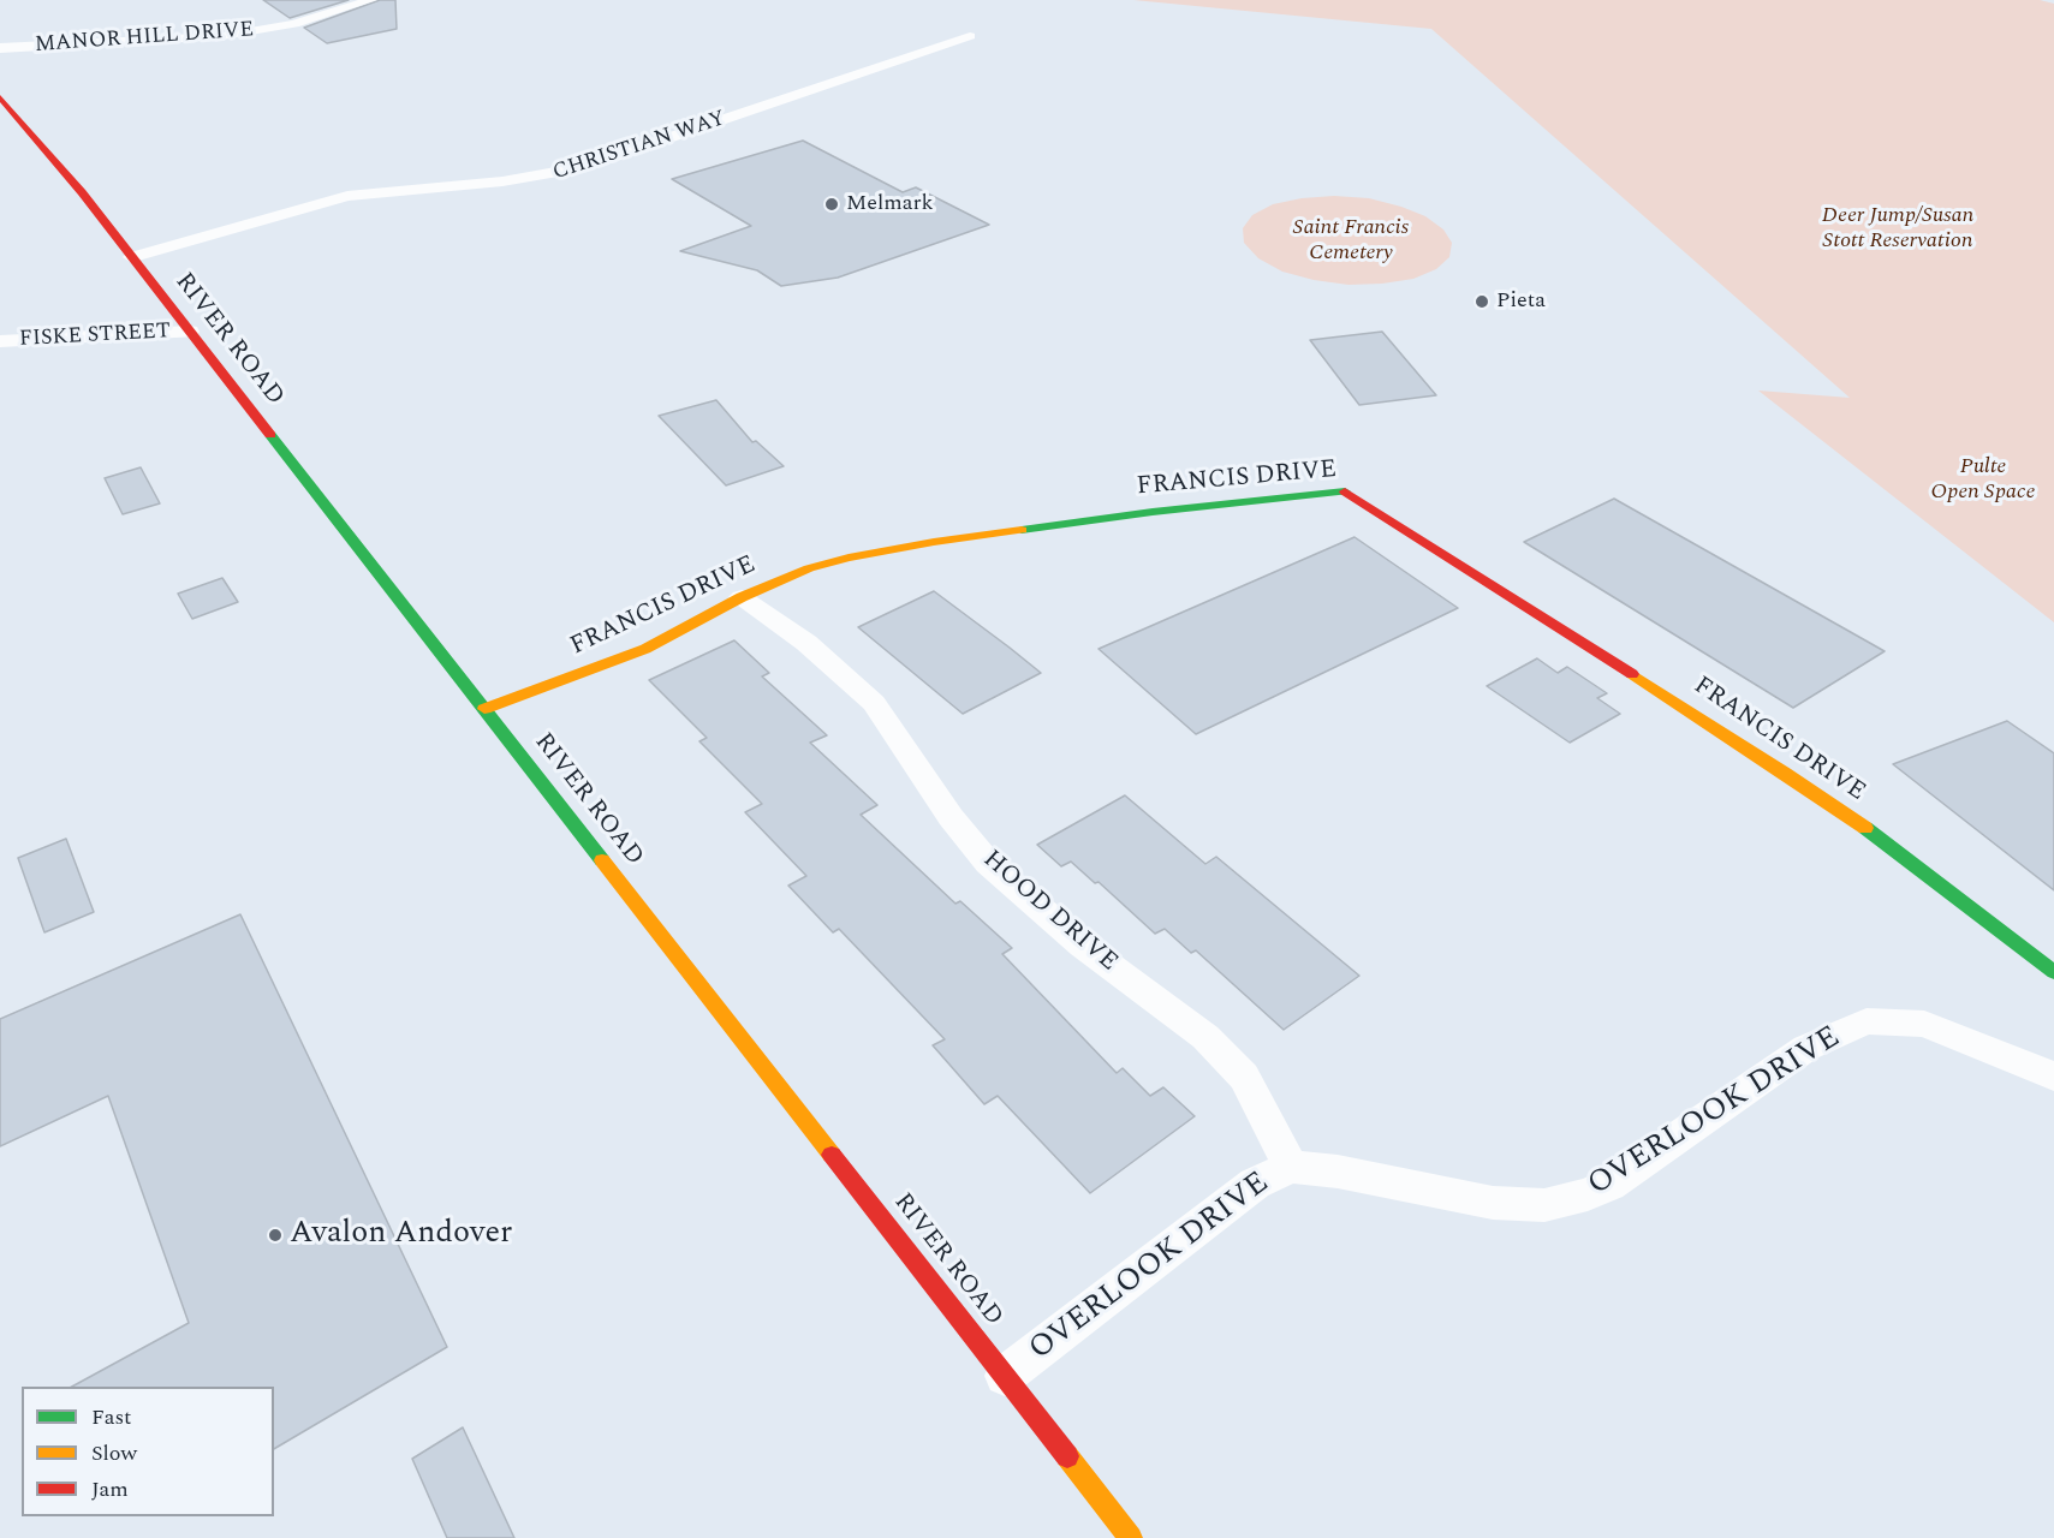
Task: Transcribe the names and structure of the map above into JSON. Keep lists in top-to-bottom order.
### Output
{
  "streets": {
    "main road": ["RIVER ROAD", "FRANCIS DRIVE"],
    "street": [
      "MANOR HILL DRIVE",
      "CHRISTIAN WAY",
      "FISKE STREET",
      "HOOD DRIVE",
      "OVERLOOK DRIVE"
    ]
  },
  "crossings": [
    ["CHRISTIAN WAY", "RIVER ROAD"],
    ["FISKE STREET", "RIVER ROAD"],
    ["RIVER ROAD", "FRANCIS DRIVE"],
    ["RIVER ROAD", "OVERLOOK DRIVE"],
    ["FRANCIS DRIVE", "HOOD DRIVE"],
    ["HOOD DRIVE", "OVERLOOK DRIVE"]
  ],
  "parks": ["Deer Jump/Susan Stott Reservation", "Saint Francis Cemetery", "Pulte Open Space"],
  "places": ["Melmark", "Pieta", "Avalon Andover"],
  "legend": ["Fast", "Slow", "Jam"]
}
